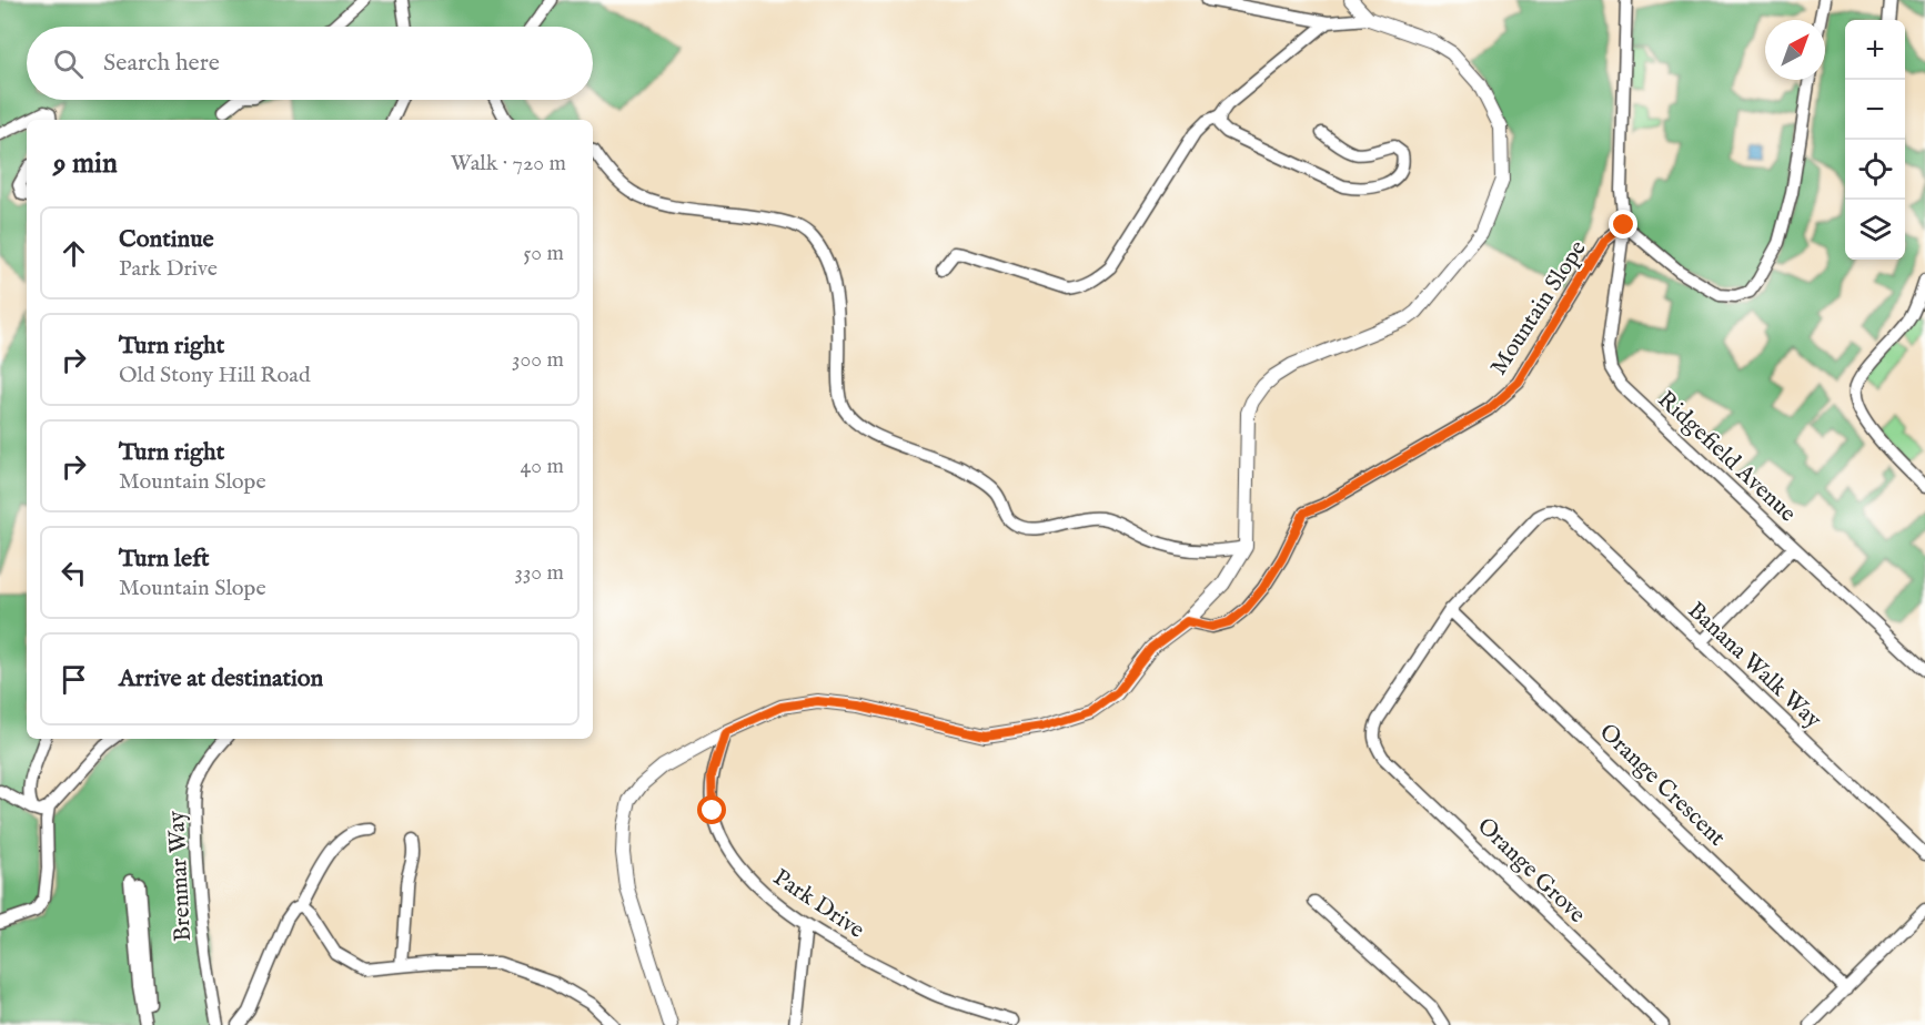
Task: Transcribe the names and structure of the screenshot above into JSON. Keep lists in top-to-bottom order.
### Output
{
  "streets": {
    "street": [
      "Mountain Slope",
      "Ridgefield Avenue",
      "Banana Walk Way",
      "Orange Crescent",
      "Orange Grove",
      "Brenmar Way",
      "Park Drive"
    ]
  },
  "crossings": [
    ["Mountain Slope", "Ridgefield Avenue"],
    ["Banana Walk Way", "Orange Crescent"],
    ["Banana Walk Way", "Orange Grove"],
    ["Orange Crescent", "Orange Grove"]
  ],
  "north": "top right",
  "page": {
    "map_buttons": ["+", "−"],
    "search": "Search here",
    "heading": ["9 min", "Walk · 720 m"],
    "list": [
      ["Continue", "Park Drive", "50 m"],
      ["Turn right", "Old Stony Hill Road", "300 m"],
      ["Turn right", "Mountain Slope", "40 m"],
      ["Turn left", "Mountain Slope", "330 m"],
      "Arrive at destination"
    ]
  }
}
